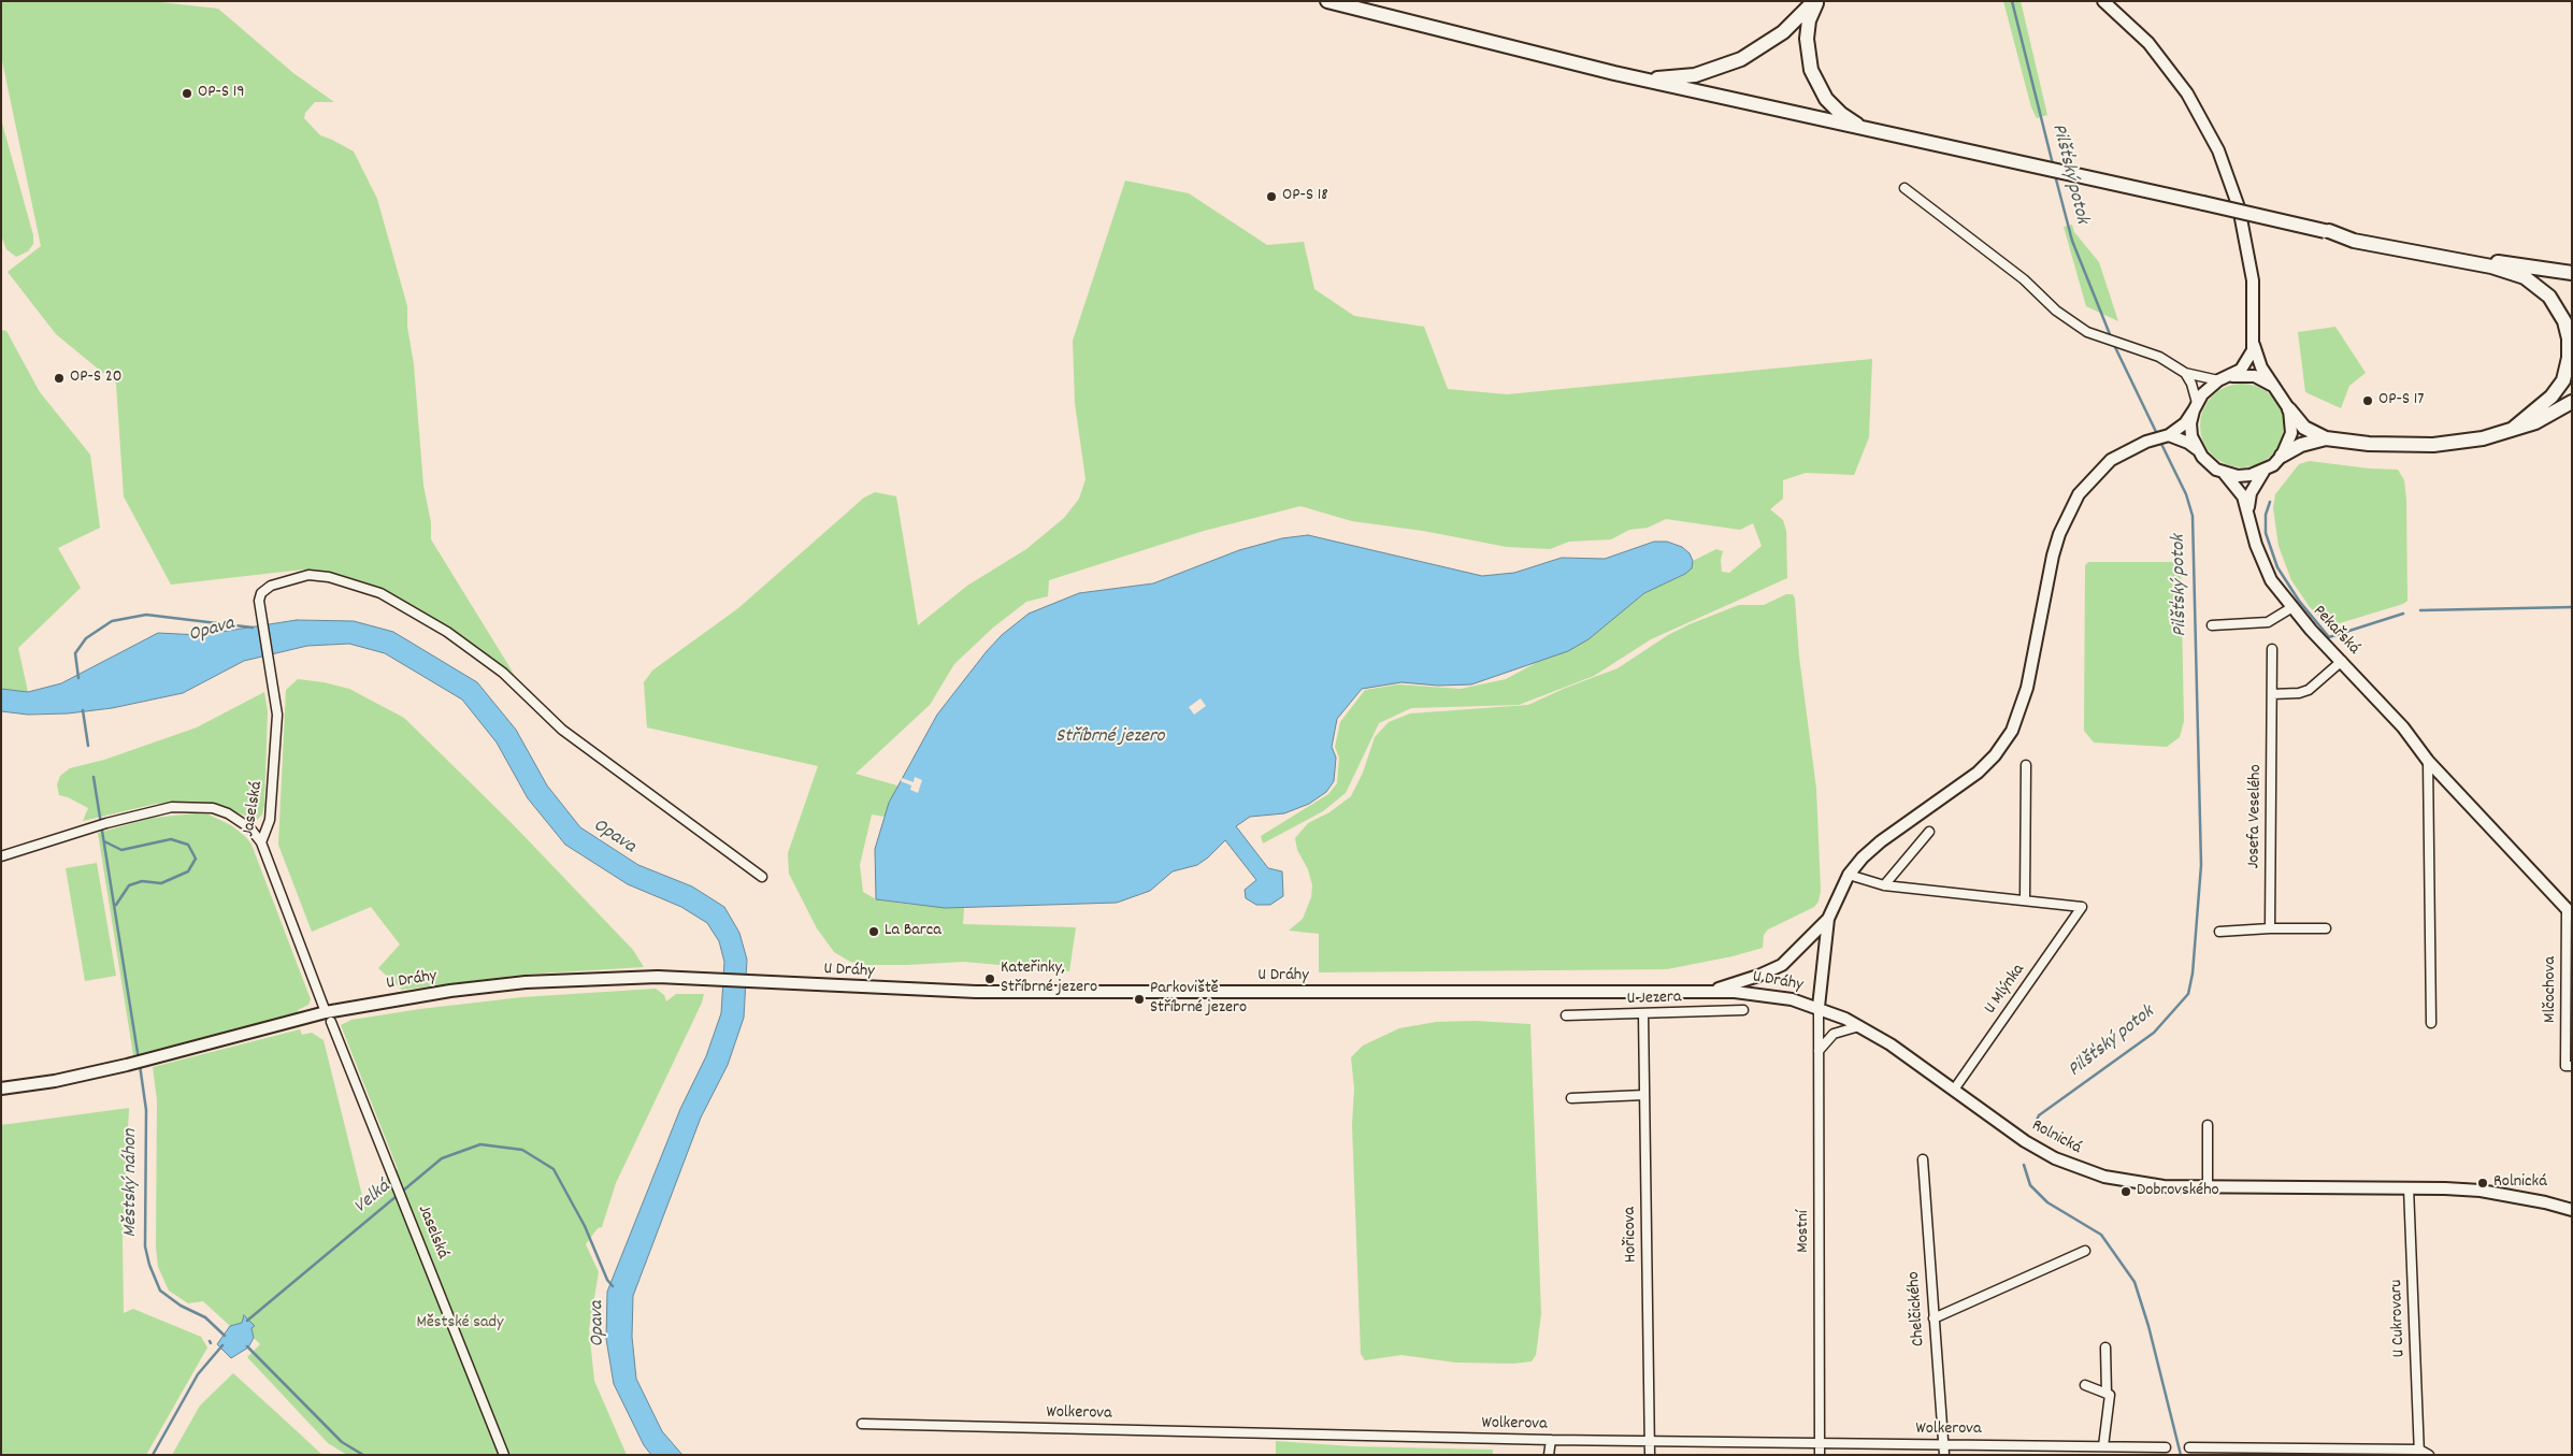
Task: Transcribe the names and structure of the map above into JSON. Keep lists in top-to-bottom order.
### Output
{
  "streets": {
    "street": [
      "Pekařská",
      "Jaselská",
      "Josefa Veselého",
      "U Dráhy",
      "U Mlýnka",
      "Mlčochova",
      "U Jezera",
      "Rolnická",
      "Mostní",
      "Hořicova",
      "Chelčického",
      "U Cukrovaru",
      "Wolkerova"
    ]
  },
  "crossings": [
    ["Pekařská", "Mlčochova"],
    ["Jaselská", "U Dráhy"],
    ["U Dráhy", "Rolnická"],
    ["U Dráhy", "Mostní"],
    ["U Mlýnka", "Rolnická"],
    ["U Jezera", "Hořicova"],
    ["Rolnická", "Mostní"],
    ["Rolnická", "U Cukrovaru"],
    ["Mostní", "Wolkerova"],
    ["Hořicova", "Wolkerova"],
    ["Chelčického", "Wolkerova"]
  ],
  "water": [
    "Pilšťský potok",
    "Opava",
    "Stříbrné jezero",
    "Městský náhon",
    "Velká"
  ],
  "parks": ["Městské sady"],
  "places": [
    "OP-S 19",
    "OP-S 18",
    "OP-S 20",
    "OP-S 17",
    "La Barca",
    "Kateřinky, Stříbrné jezero",
    "Parkoviště Stříbrné jezero",
    "Rolnická",
    "Dobrovského"
  ]
}
